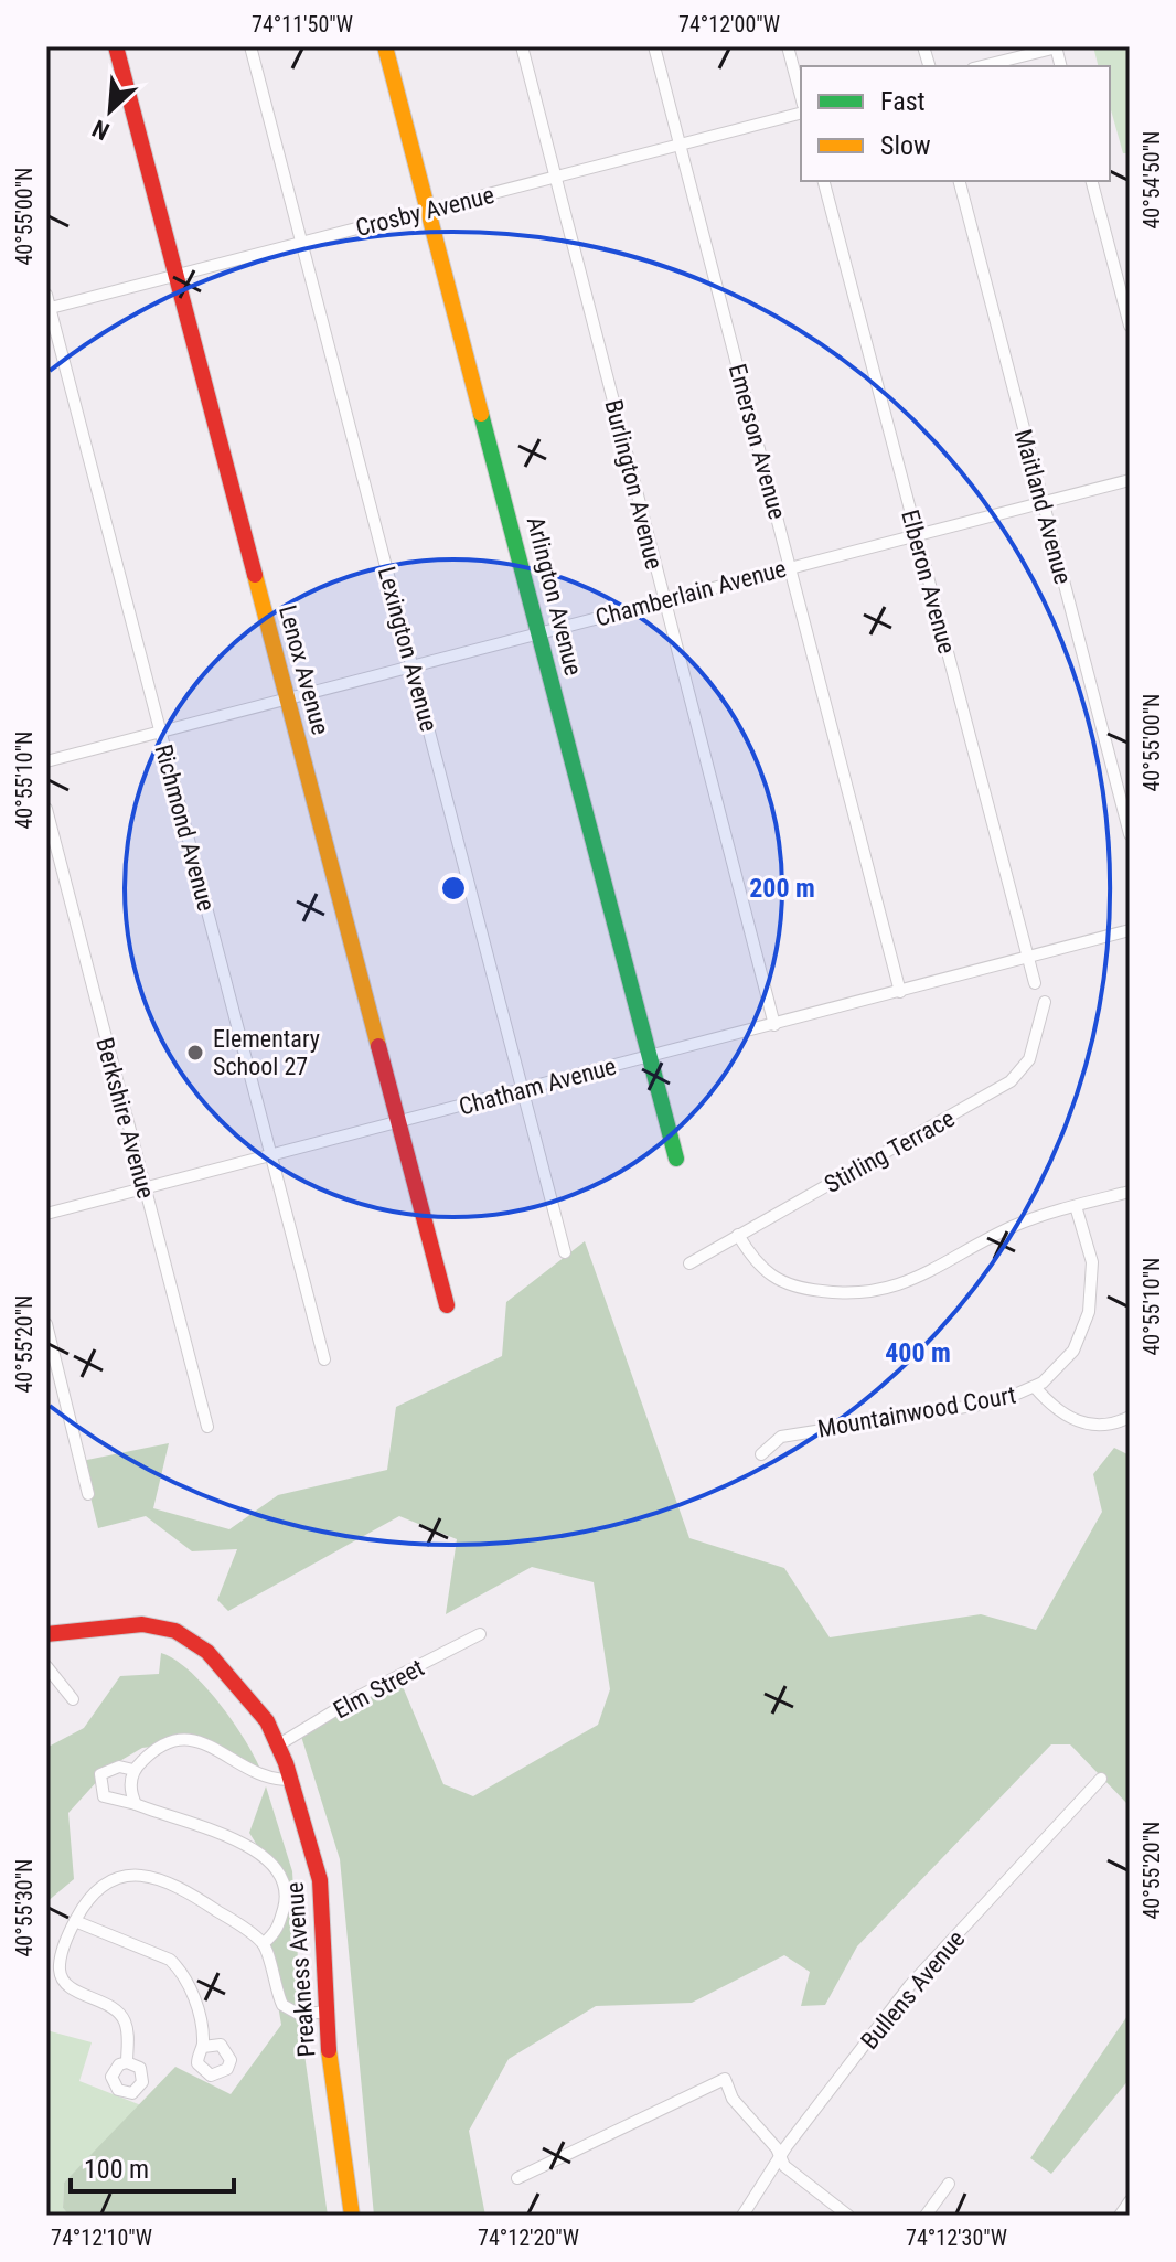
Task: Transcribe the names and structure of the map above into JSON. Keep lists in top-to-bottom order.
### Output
{
  "streets": {
    "street": [
      "Crosby Avenue",
      "Emerson Avenue",
      "Burlington Avenue",
      "Maitland Avenue",
      "Elberon Avenue",
      "Chamberlain Avenue",
      "Arlington Avenue",
      "Lexington Avenue",
      "Lenox Avenue",
      "Richmond Avenue",
      "Chatham Avenue",
      "Berkshire Avenue",
      "Stirling Terrace",
      "Mountainwood Court",
      "Elm Street",
      "Preakness Avenue",
      "Bullens Avenue"
    ]
  },
  "crossings": [
    ["Crosby Avenue", "Emerson Avenue"],
    ["Crosby Avenue", "Burlington Avenue"],
    ["Crosby Avenue", "Arlington Avenue"],
    ["Crosby Avenue", "Lexington Avenue"],
    ["Crosby Avenue", "Lenox Avenue"],
    ["Crosby Avenue", "Richmond Avenue"],
    ["Emerson Avenue", "Chamberlain Avenue"],
    ["Emerson Avenue", "Chatham Avenue"],
    ["Burlington Avenue", "Chamberlain Avenue"],
    ["Burlington Avenue", "Chatham Avenue"],
    ["Maitland Avenue", "Chamberlain Avenue"],
    ["Elberon Avenue", "Chamberlain Avenue"],
    ["Elberon Avenue", "Chatham Avenue"],
    ["Chamberlain Avenue", "Arlington Avenue"],
    ["Chamberlain Avenue", "Lexington Avenue"],
    ["Chamberlain Avenue", "Lenox Avenue"],
    ["Chamberlain Avenue", "Richmond Avenue"],
    ["Arlington Avenue", "Chatham Avenue"],
    ["Lexington Avenue", "Chatham Avenue"],
    ["Lenox Avenue", "Chatham Avenue"],
    ["Richmond Avenue", "Chatham Avenue"],
    ["Chatham Avenue", "Berkshire Avenue"],
    ["Elm Street", "Preakness Avenue"]
  ],
  "places": ["Elementary School 27"],
  "legend": ["Fast", "Slow"],
  "scale_bar": "100 m",
  "north": "bottom left",
  "coordinates": [
    "74°11'50\"W",
    "74°12'00\"W",
    "40°54'50\"N",
    "40°55'00\"N",
    "40°55'10\"N",
    "40°55'20\"N",
    "40°55'30\"N",
    "74°12'10\"W",
    "74°12'20\"W",
    "74°12'30\"W"
  ],
  "rings": ["200 m", "400 m"]
}
